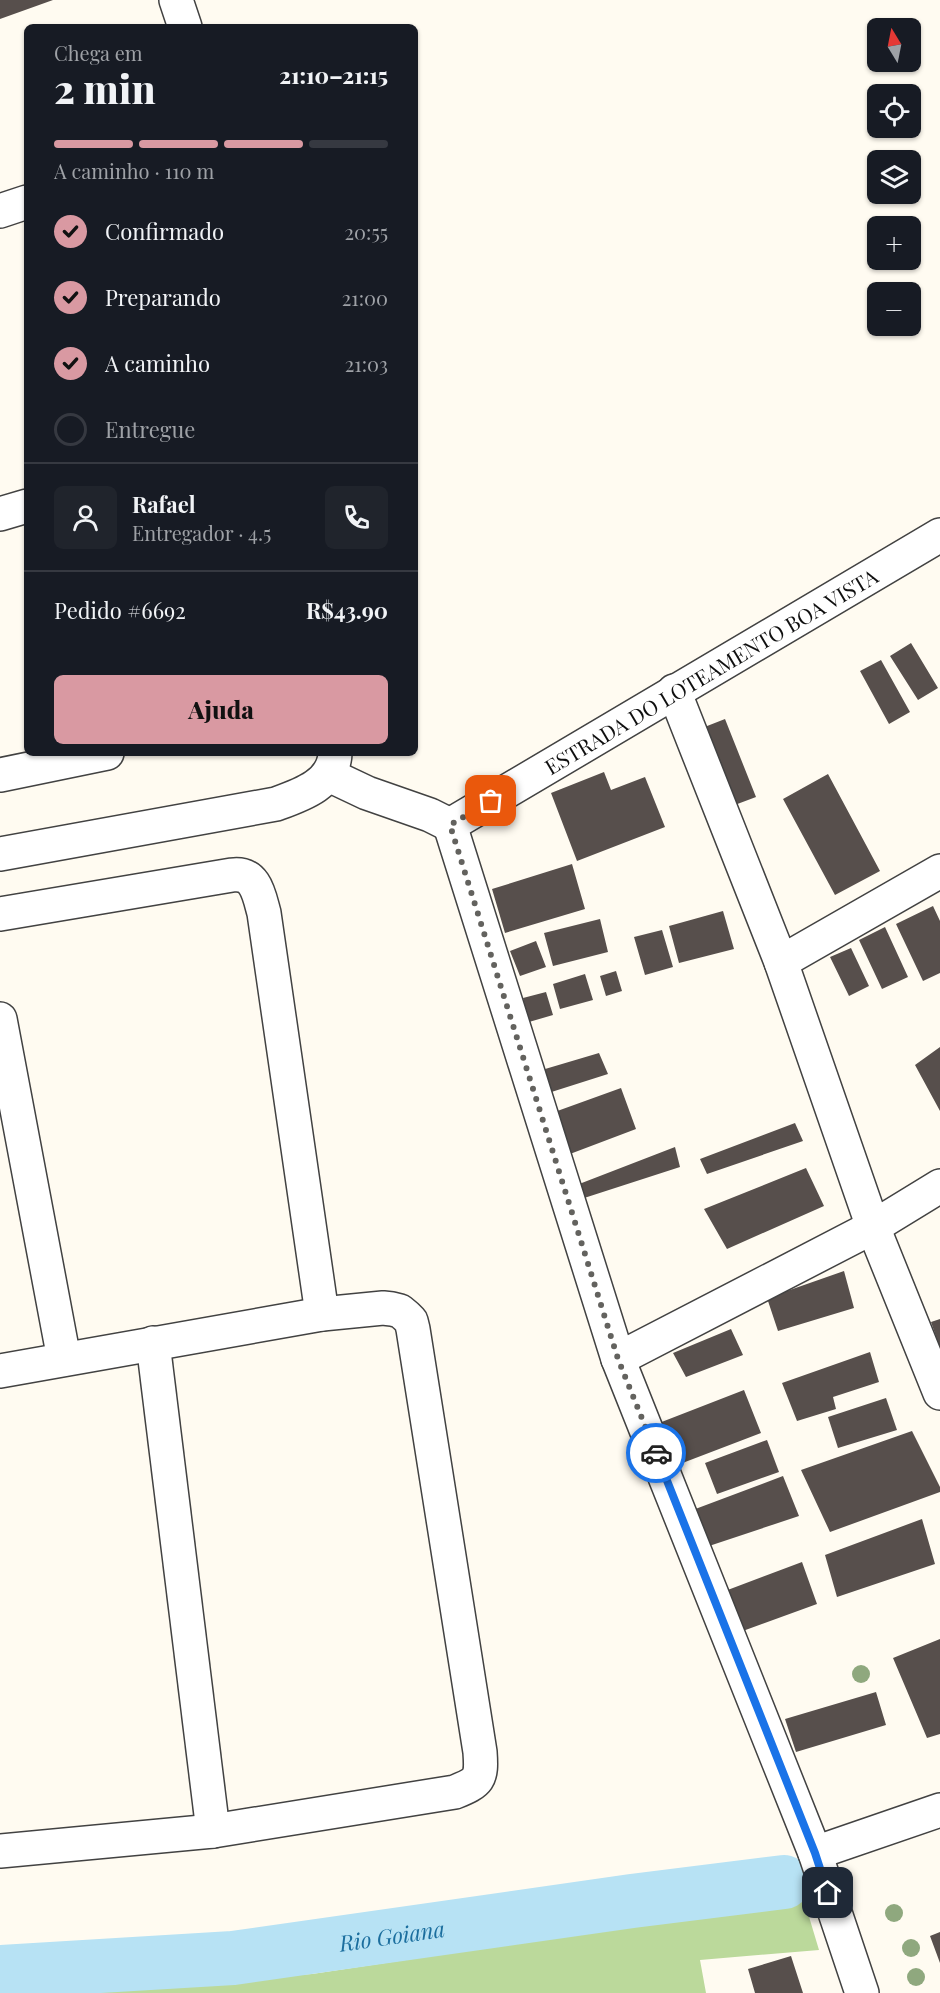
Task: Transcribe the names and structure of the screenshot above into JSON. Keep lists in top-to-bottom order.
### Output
{
  "streets": {
    "street": ["ESTRADA DO LOTEAMENTO BOA VISTA"]
  },
  "water": ["Rio Goiana"],
  "north": "top",
  "page": {
    "map_buttons": ["+", "−"],
    "heading": ["2 min", "Chega em", "21:10–21:15"],
    "panel": [
      "Rafael",
      "Entregador · 4.5",
      "Pedido #6692",
      "R$43.90"
    ],
    "bar": "A caminho · 110 m",
    "list": [
      ["Confirmado", "20:55"],
      ["Preparando", "21:00"],
      ["A caminho", "21:03"],
      "Entregue"
    ],
    "buttons": "Ajuda"
  }
}
